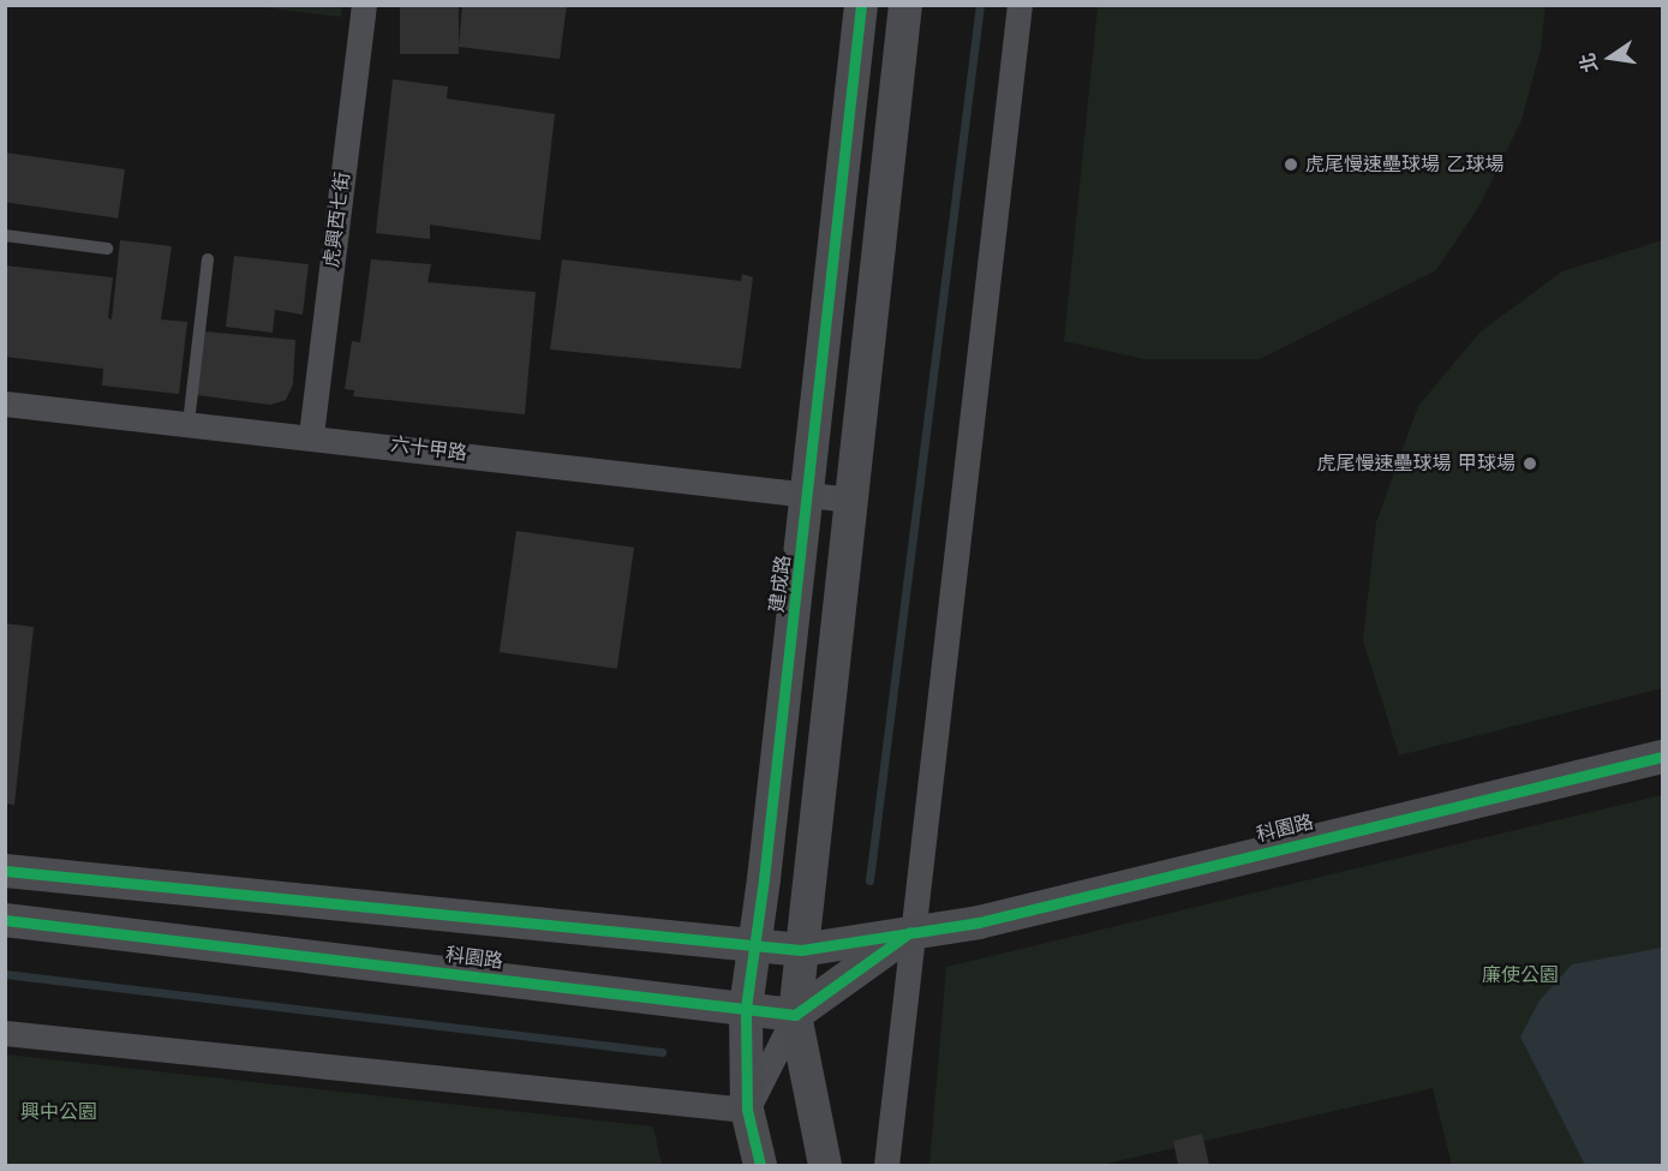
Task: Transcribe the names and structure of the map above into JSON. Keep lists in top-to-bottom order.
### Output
{
  "streets": {
    "street": [
      "虎興西七街",
      "六十甲路",
      "建成路",
      "科園路"
    ]
  },
  "crossings": [
    ["虎興西七街", "六十甲路"],
    ["六十甲路", "建成路"],
    ["建成路", "科園路"]
  ],
  "parks": ["廉使公園", "興中公園"],
  "places": ["虎尾慢速壘球場 乙球場", "虎尾慢速壘球場 甲球場"],
  "north": "left"
}
